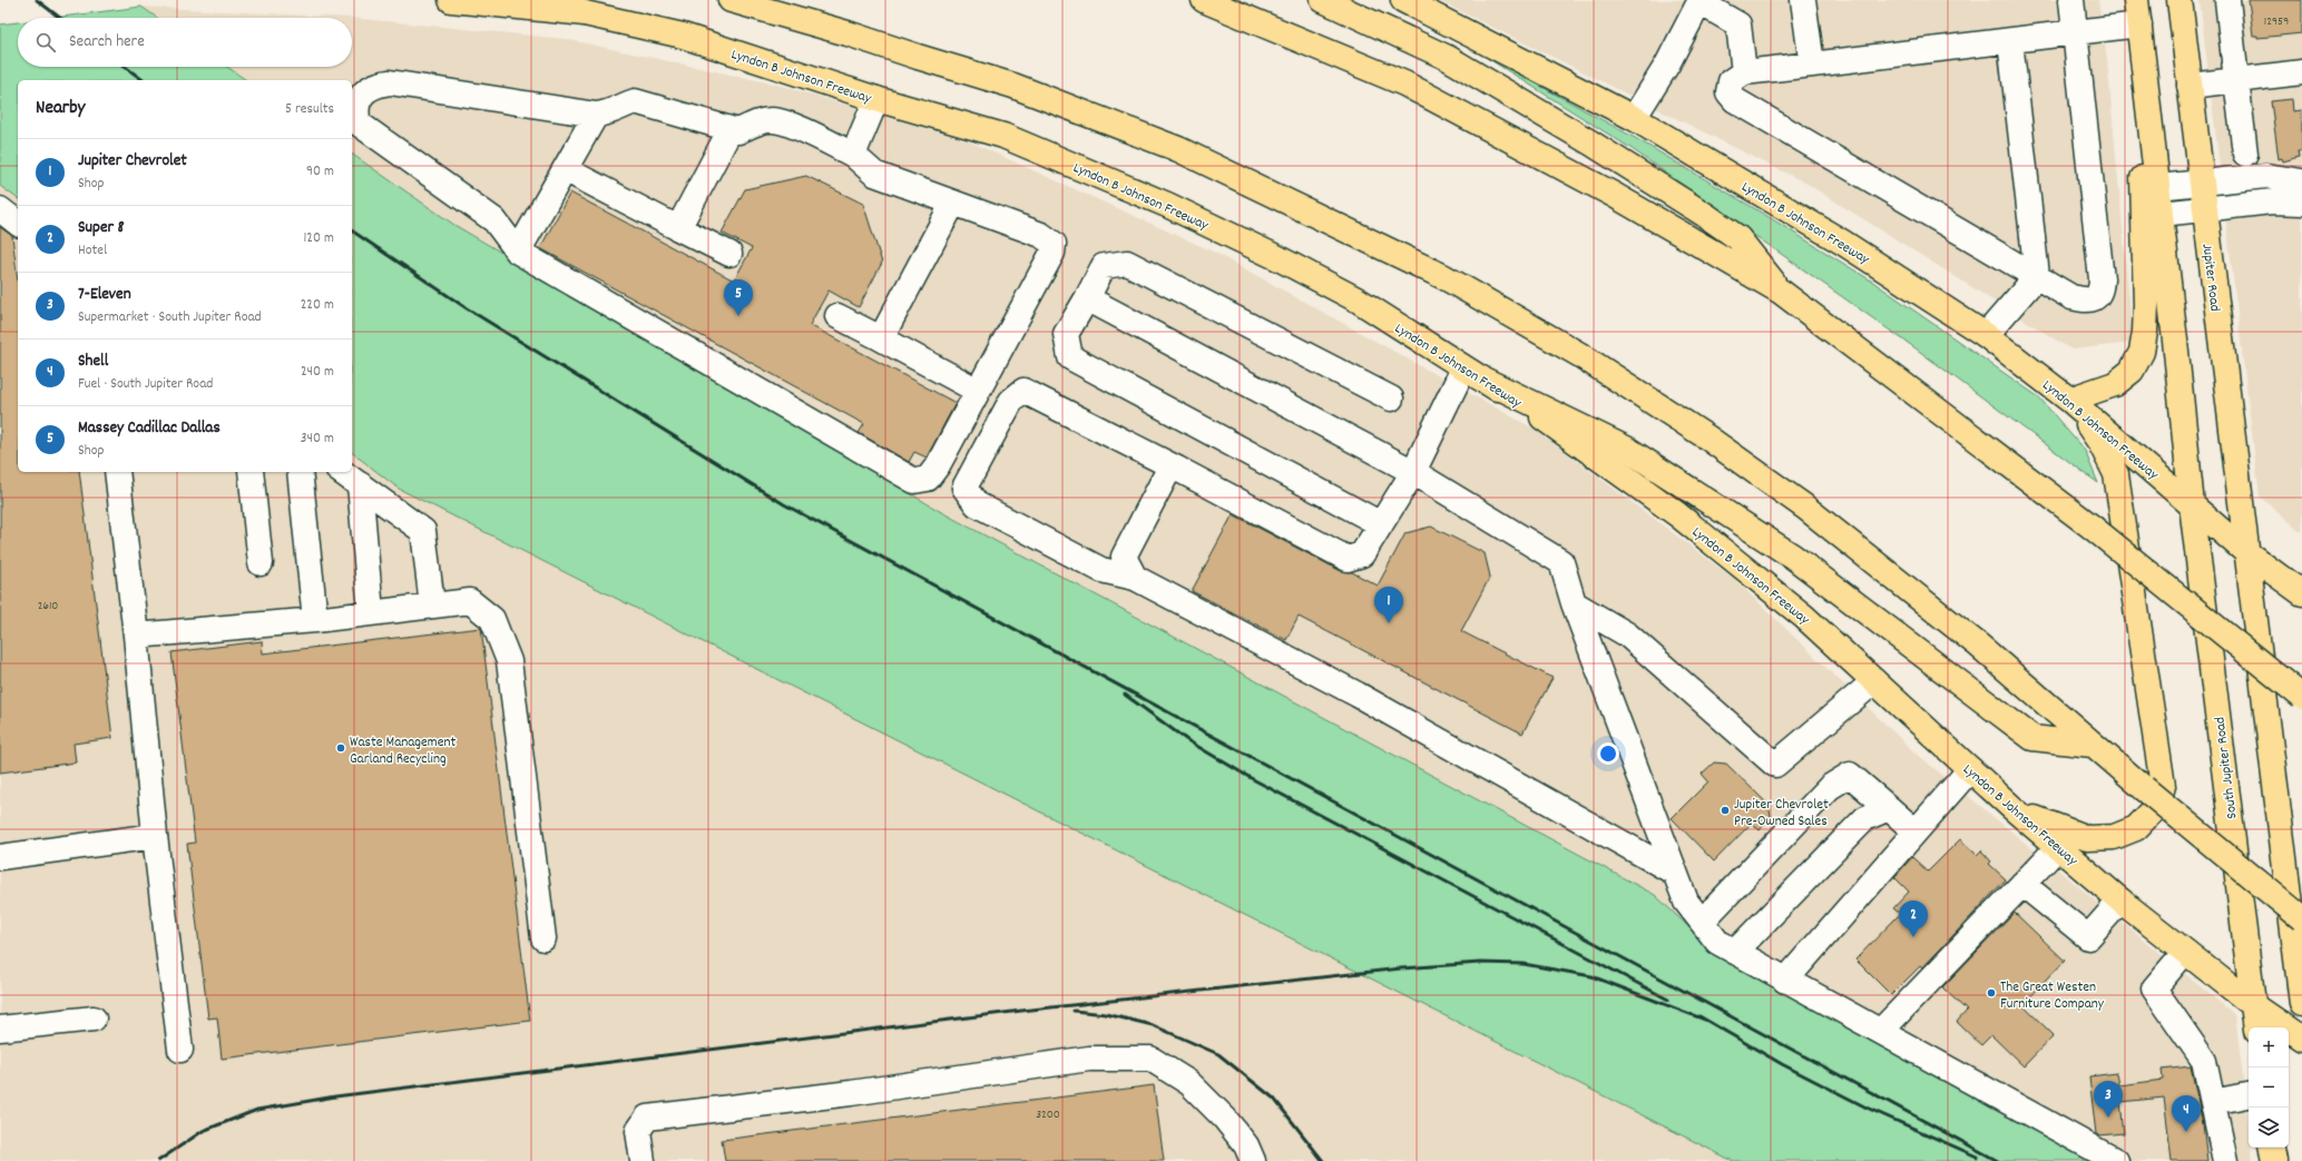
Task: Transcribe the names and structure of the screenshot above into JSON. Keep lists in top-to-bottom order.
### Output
{
  "streets": {
    "main road": ["Lyndon B Johnson Freeway", "Jupiter Road", "South Jupiter Road"]
  },
  "crossings": [
    ["Lyndon B Johnson Freeway", "Jupiter Road"],
    ["Lyndon B Johnson Freeway", "South Jupiter Road"]
  ],
  "places": ["Waste Management Garland Recycling", "Jupiter Chevrolet Pre-Owned Sales", "The Great Westen Furniture Company"],
  "house_numbers": ["12959", "2610", "3200"],
  "page": {
    "search": "Search here",
    "heading": ["Nearby", "5 results"],
    "list": [
      {
        "mark": "1",
        "name": "Jupiter Chevrolet",
        "note": "Shop",
        "value": "90 m"
      },
      {
        "mark": "2",
        "name": "Super 8",
        "note": "Hotel",
        "value": "120 m"
      },
      {
        "mark": "3",
        "name": "7-Eleven",
        "note": "Supermarket · South Jupiter Road",
        "value": "220 m"
      },
      {
        "mark": "4",
        "name": "Shell",
        "note": "Fuel · South Jupiter Road",
        "value": "240 m"
      },
      {
        "mark": "5",
        "name": "Massey Cadillac Dallas",
        "note": "Shop",
        "value": "340 m"
      }
    ],
    "pins": [
      "5",
      "1",
      "2",
      "3",
      "4"
    ],
    "map_buttons": ["+", "−"]
  }
}
